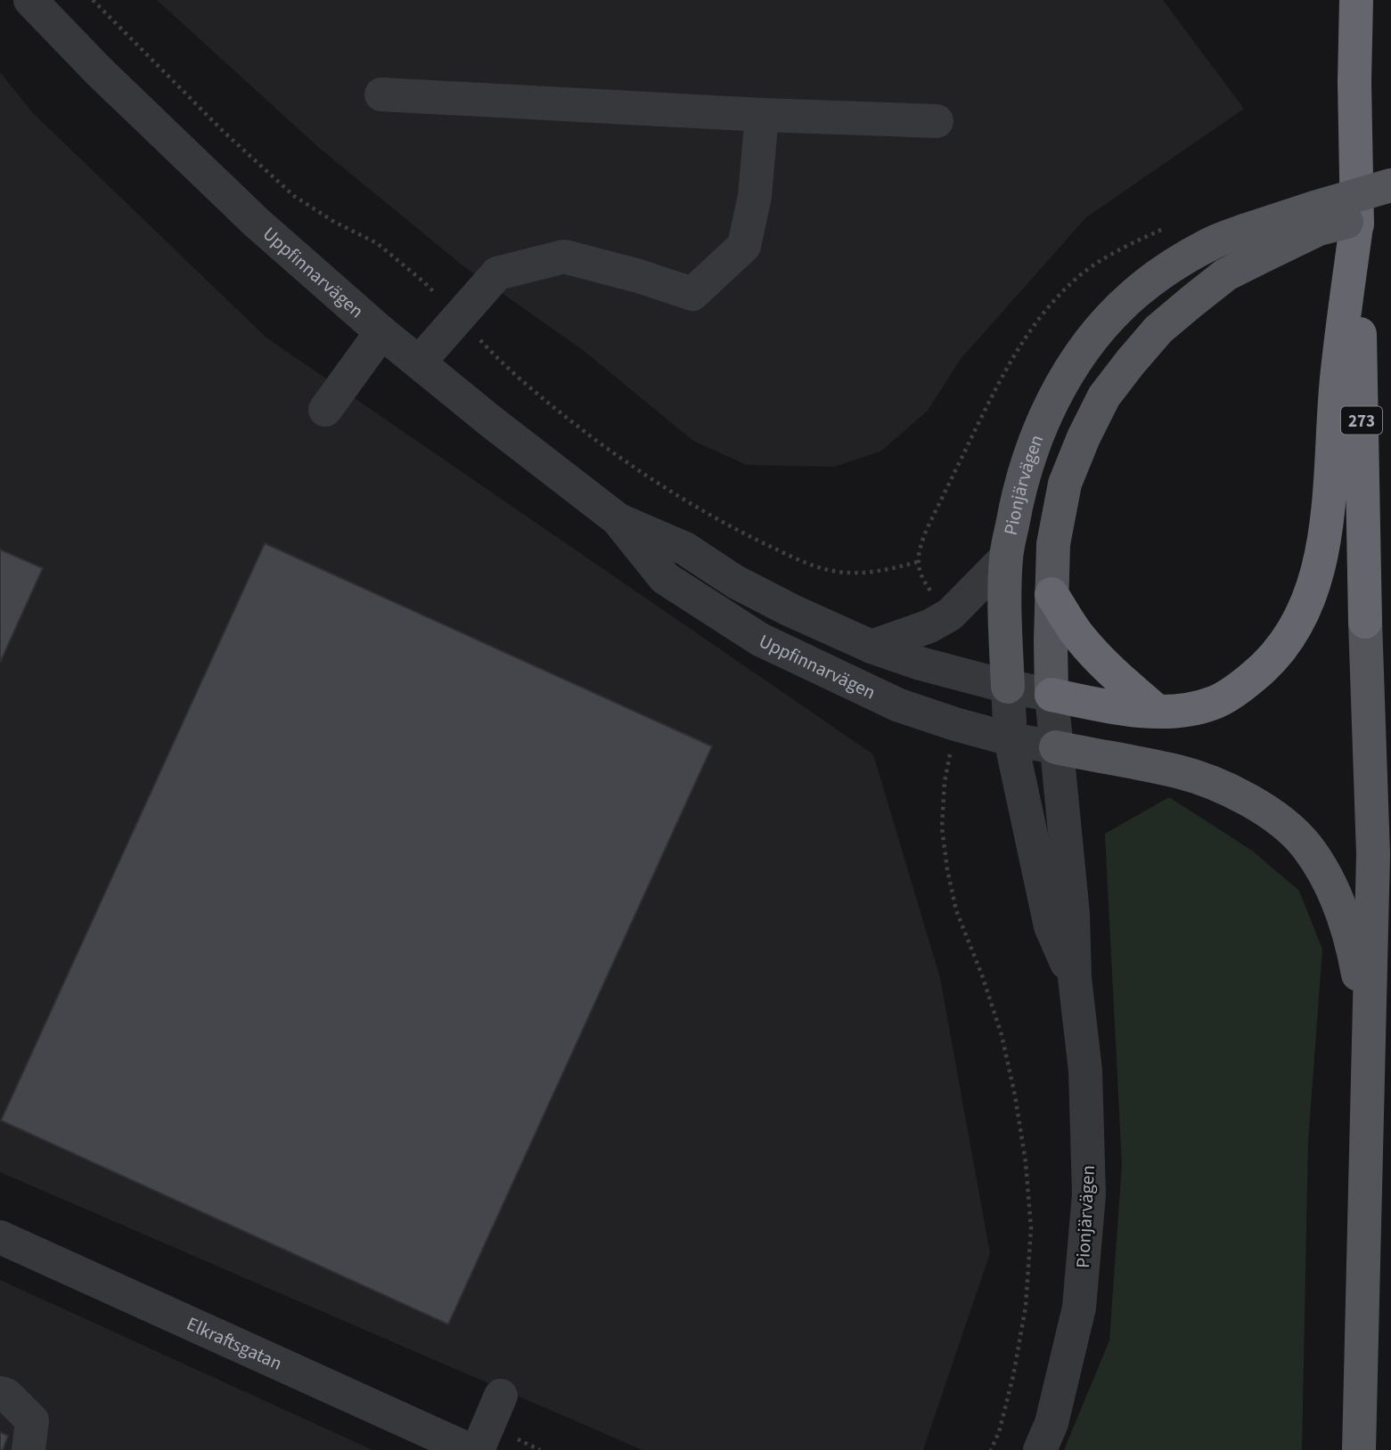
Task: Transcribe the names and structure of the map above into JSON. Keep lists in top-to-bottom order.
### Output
{
  "streets": {
    "highway": ["273"],
    "main road": ["Pionjärvägen"],
    "street": ["Uppfinnarvägen", "Elkraftsgatan"]
  },
  "crossings": [
    ["Uppfinnarvägen", "Pionjärvägen"]
  ]
}
